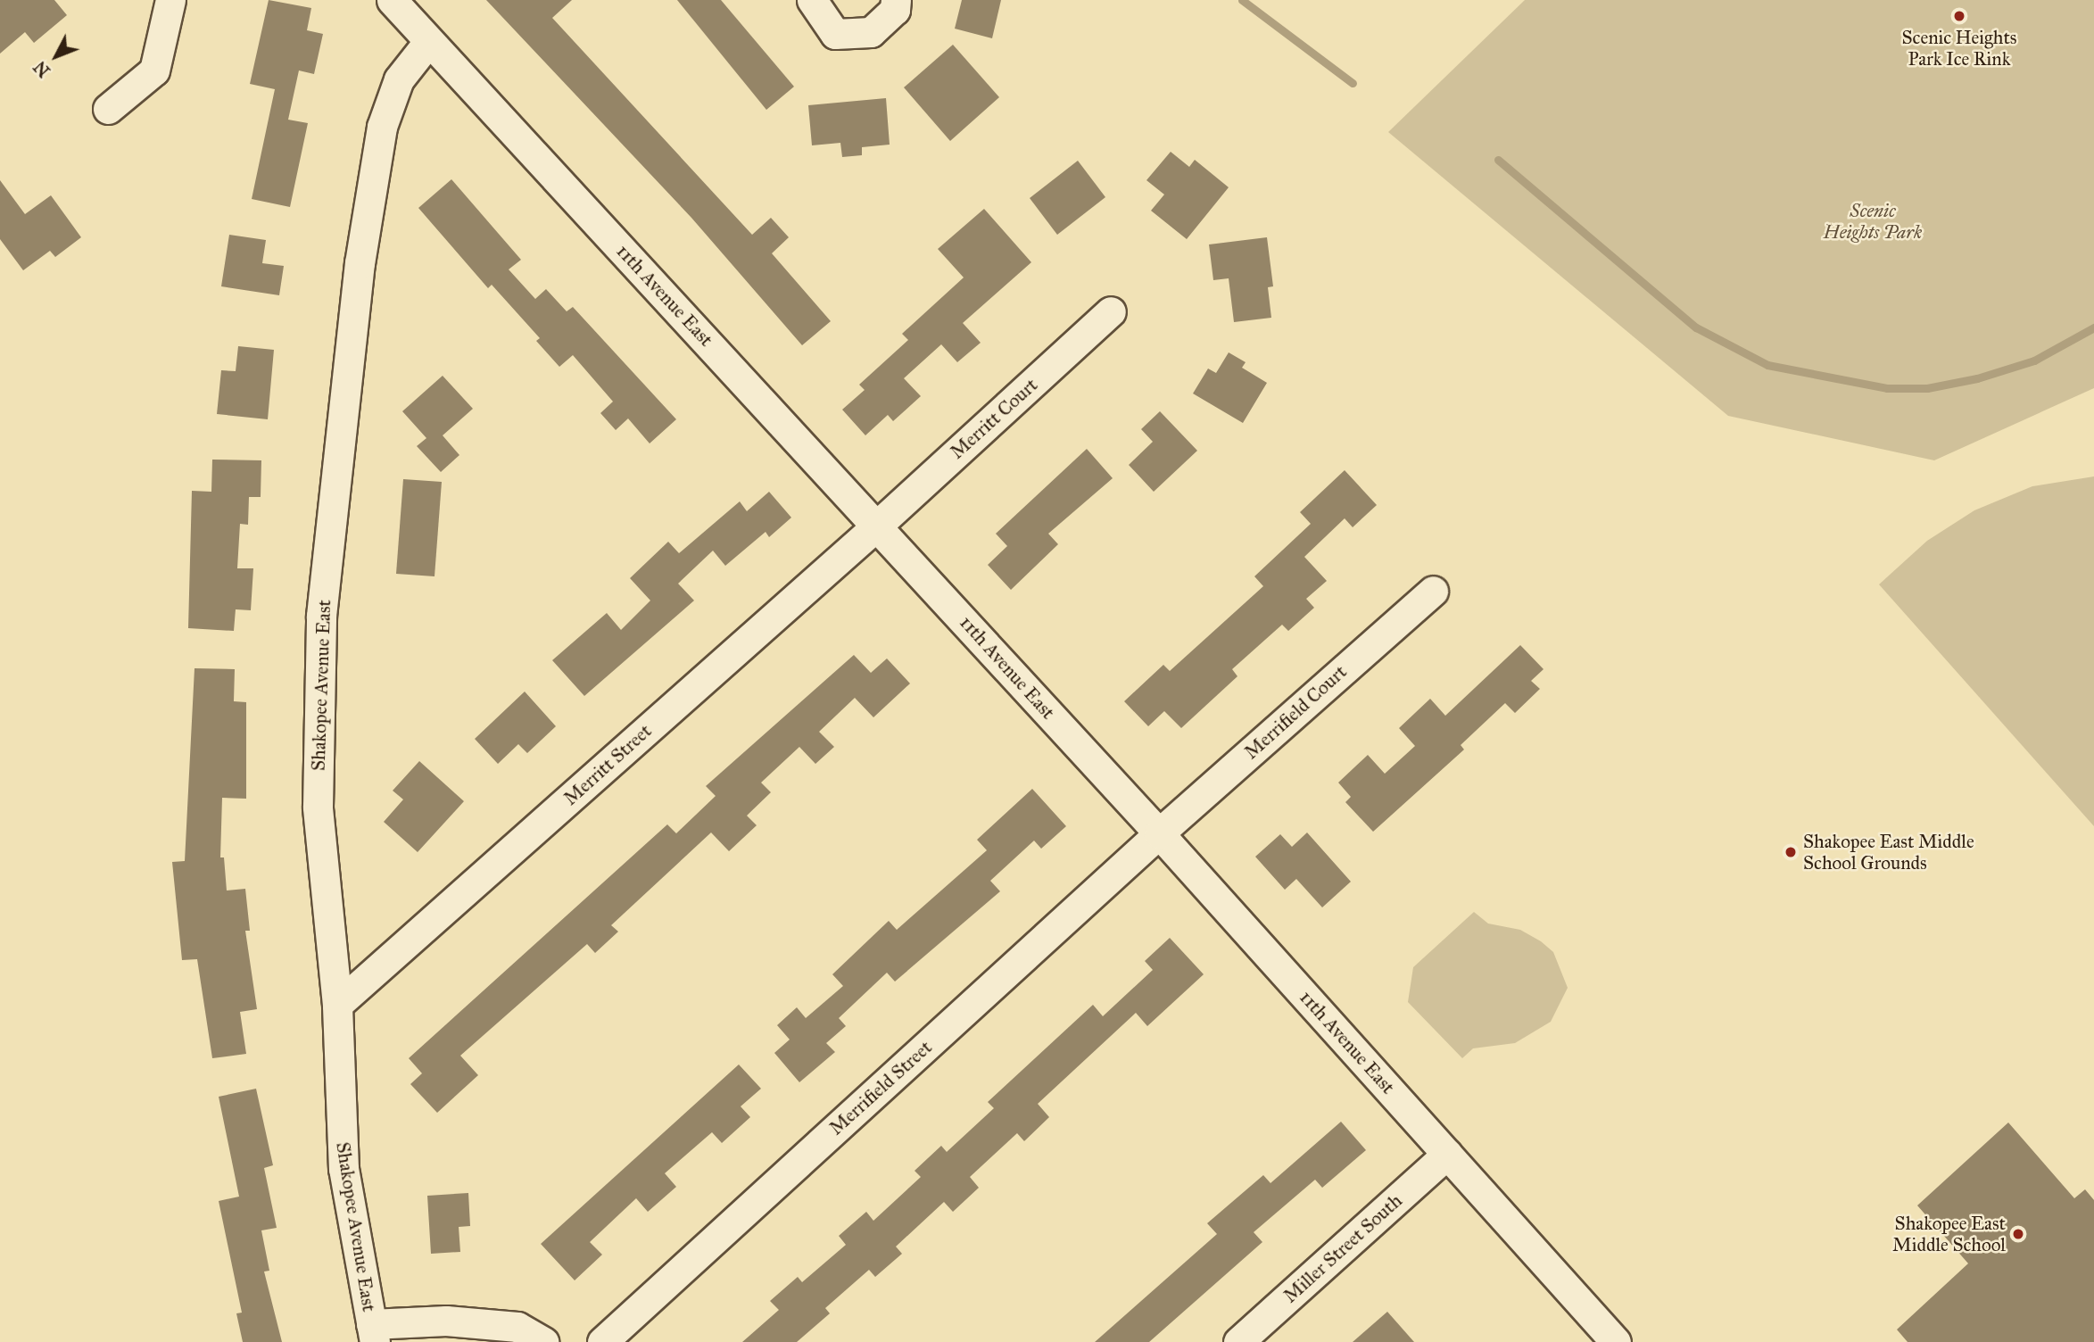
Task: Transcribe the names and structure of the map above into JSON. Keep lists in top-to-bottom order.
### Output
{
  "streets": {
    "street": [
      "11th Avenue East",
      "Merritt Court",
      "Shakopee Avenue East",
      "Merrifield Court",
      "Merritt Street",
      "Merrifield Street",
      "Miller Street South"
    ]
  },
  "crossings": [
    ["11th Avenue East", "Merritt Court"],
    ["11th Avenue East", "Shakopee Avenue East"],
    ["11th Avenue East", "Merrifield Court"],
    ["11th Avenue East", "Merritt Street"],
    ["11th Avenue East", "Merrifield Street"],
    ["11th Avenue East", "Miller Street South"],
    ["Merritt Court", "Merritt Street"],
    ["Shakopee Avenue East", "Merritt Street"],
    ["Merrifield Court", "Merrifield Street"]
  ],
  "parks": ["Scenic Heights Park"],
  "places": ["Scenic Heights Park Ice Rink", "Shakopee East Middle School Grounds", "Shakopee East Middle School"],
  "north": "bottom left"
}
